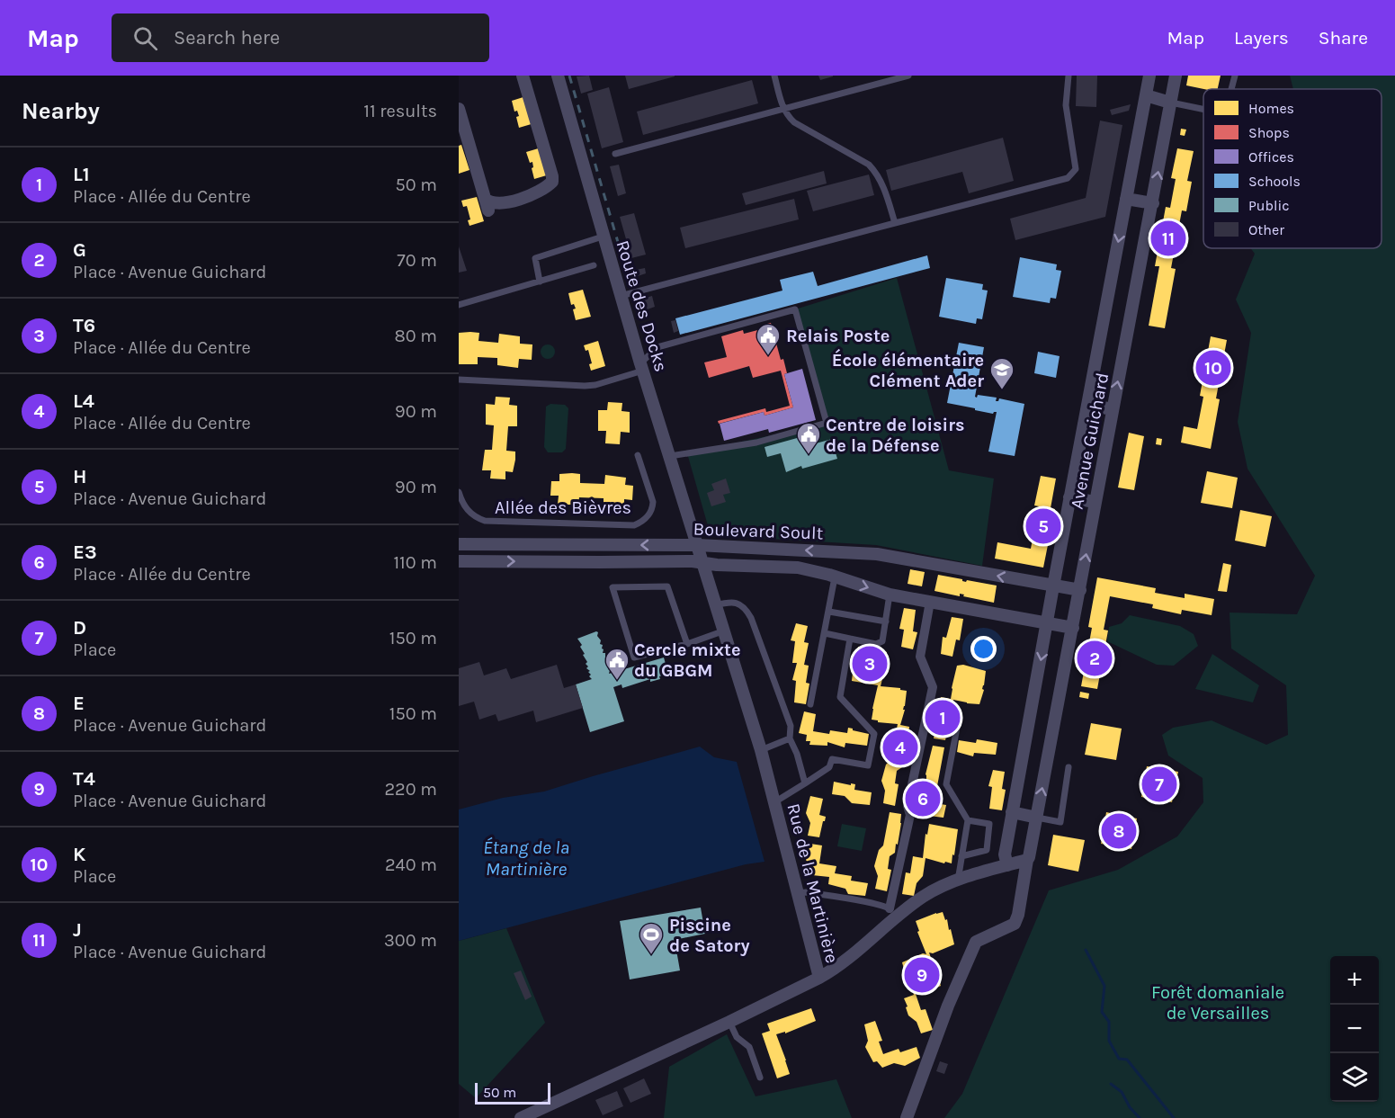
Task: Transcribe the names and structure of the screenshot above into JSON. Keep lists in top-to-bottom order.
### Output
{
  "streets": {
    "street": [
      "Route des Docks",
      "Avenue Guichard",
      "Boulevard Soult",
      "Rue de la Martinière"
    ],
    "lane": ["Allée des Bièvres"]
  },
  "crossings": [
    ["Route des Docks", "Boulevard Soult"],
    ["Route des Docks", "Rue de la Martinière"],
    ["Avenue Guichard", "Boulevard Soult"],
    ["Boulevard Soult", "Rue de la Martinière"]
  ],
  "water": ["Étang de la Martinière"],
  "parks": ["Forêt domaniale de Versailles"],
  "places": {
    "public building": ["Relais Poste", "Centre de loisirs de la Défense", "Cercle mixte du GBGM"],
    "school or university": ["École élémentaire Clément Ader"],
    "sports": ["Piscine de Satory"]
  },
  "legend": [
    "Homes",
    "Shops",
    "Offices",
    "Schools",
    "Public",
    "Other"
  ],
  "scale_bar": "50 m",
  "page": {
    "header": "Map",
    "search": "Search here",
    "nav": ["Map", "Layers", "Share"],
    "heading": ["Nearby", "11 results"],
    "list": [
      {
        "mark": "1",
        "name": "L1",
        "note": "Place · Allée du Centre",
        "value": "50 m"
      },
      {
        "mark": "2",
        "name": "G",
        "note": "Place · Avenue Guichard",
        "value": "70 m"
      },
      {
        "mark": "3",
        "name": "T6",
        "note": "Place · Allée du Centre",
        "value": "80 m"
      },
      {
        "mark": "4",
        "name": "L4",
        "note": "Place · Allée du Centre",
        "value": "90 m"
      },
      {
        "mark": "5",
        "name": "H",
        "note": "Place · Avenue Guichard",
        "value": "90 m"
      },
      {
        "mark": "6",
        "name": "E3",
        "note": "Place · Allée du Centre",
        "value": "110 m"
      },
      {
        "mark": "7",
        "name": "D",
        "note": "Place",
        "value": "150 m"
      },
      {
        "mark": "8",
        "name": "E",
        "note": "Place · Avenue Guichard",
        "value": "150 m"
      },
      {
        "mark": "9",
        "name": "T4",
        "note": "Place · Avenue Guichard",
        "value": "220 m"
      },
      {
        "mark": "10",
        "name": "K",
        "note": "Place",
        "value": "240 m"
      },
      {
        "mark": "11",
        "name": "J",
        "note": "Place · Avenue Guichard",
        "value": "300 m"
      }
    ],
    "pins": [
      "11",
      "10",
      "5",
      "2",
      "3",
      "1",
      "4",
      "7",
      "6",
      "8",
      "9"
    ],
    "map_buttons": ["+", "−"],
    "scale": "50 m"
  }
}
